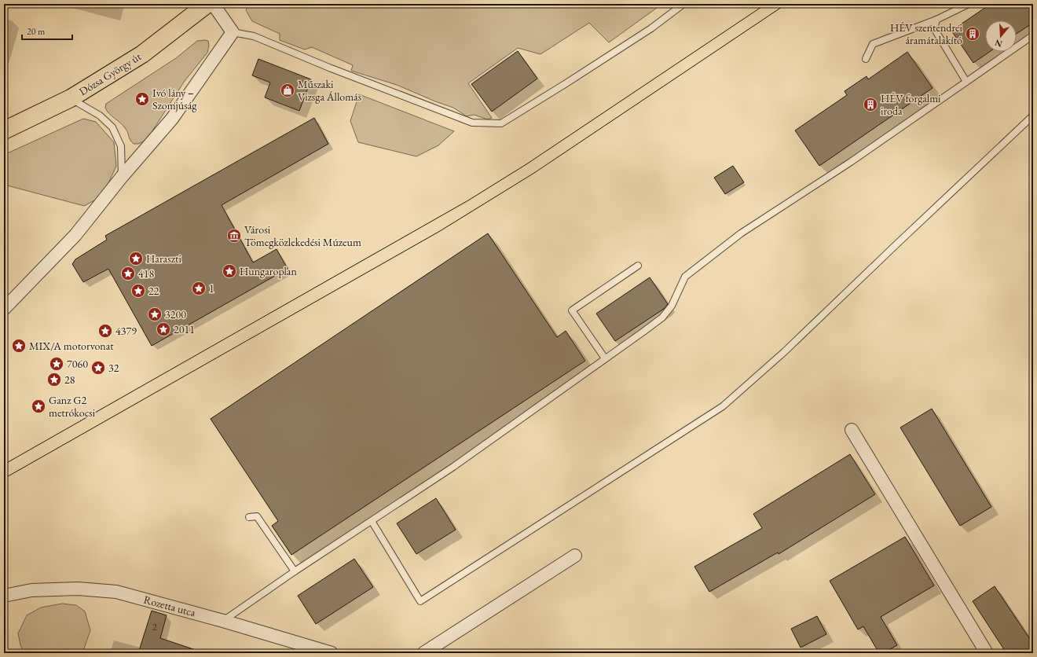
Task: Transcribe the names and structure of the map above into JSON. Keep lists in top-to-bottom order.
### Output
{
  "streets": {
    "main road": ["Dózsa György út"],
    "street": ["Rozetta utca"]
  },
  "places": {
    "building": ["HÉV szentendrei áramátalakító", "HÉV forgalmi iroda"],
    "shop": ["Műszaki Vizsga Állomás"],
    "place": [
      "Ivó lány – Szomjúság",
      "Haraszti",
      "Hungaroplan",
      "418",
      "1",
      "22",
      "3200",
      "2011",
      "4379",
      "MIX/A motorvonat",
      "7060",
      "32",
      "28",
      "Ganz G2 metrókocsi"
    ],
    "museum": ["Városi Tömegközlekedési Múzeum"]
  },
  "house_numbers": ["2"],
  "scale_bar": "20 m",
  "north": "bottom"
}
